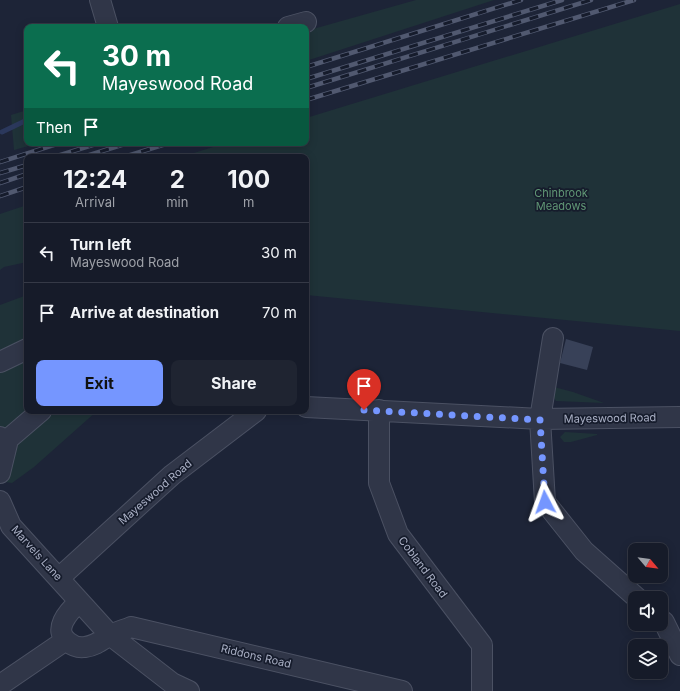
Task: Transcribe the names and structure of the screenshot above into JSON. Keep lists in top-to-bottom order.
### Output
{
  "streets": {
    "street": [
      "Mayeswood Road",
      "Marvels Lane",
      "Cobland Road",
      "Riddons Road"
    ]
  },
  "crossings": [
    ["Mayeswood Road", "Marvels Lane"],
    ["Mayeswood Road", "Cobland Road"],
    ["Marvels Lane", "Riddons Road"]
  ],
  "parks": ["Chinbrook Meadows"],
  "north": "bottom right",
  "page": {
    "turn": ["30 m", "Mayeswood Road"],
    "then": "Then",
    "eta": [
      "12:24",
      "Arrival",
      "2",
      "min",
      "100",
      "m"
    ],
    "list": [
      {
        "name": "Turn left",
        "note": "Mayeswood Road",
        "value": "30 m"
      },
      {
        "name": "Arrive at destination",
        "value": "70 m"
      }
    ],
    "buttons": ["Exit", "Share"]
  }
}
